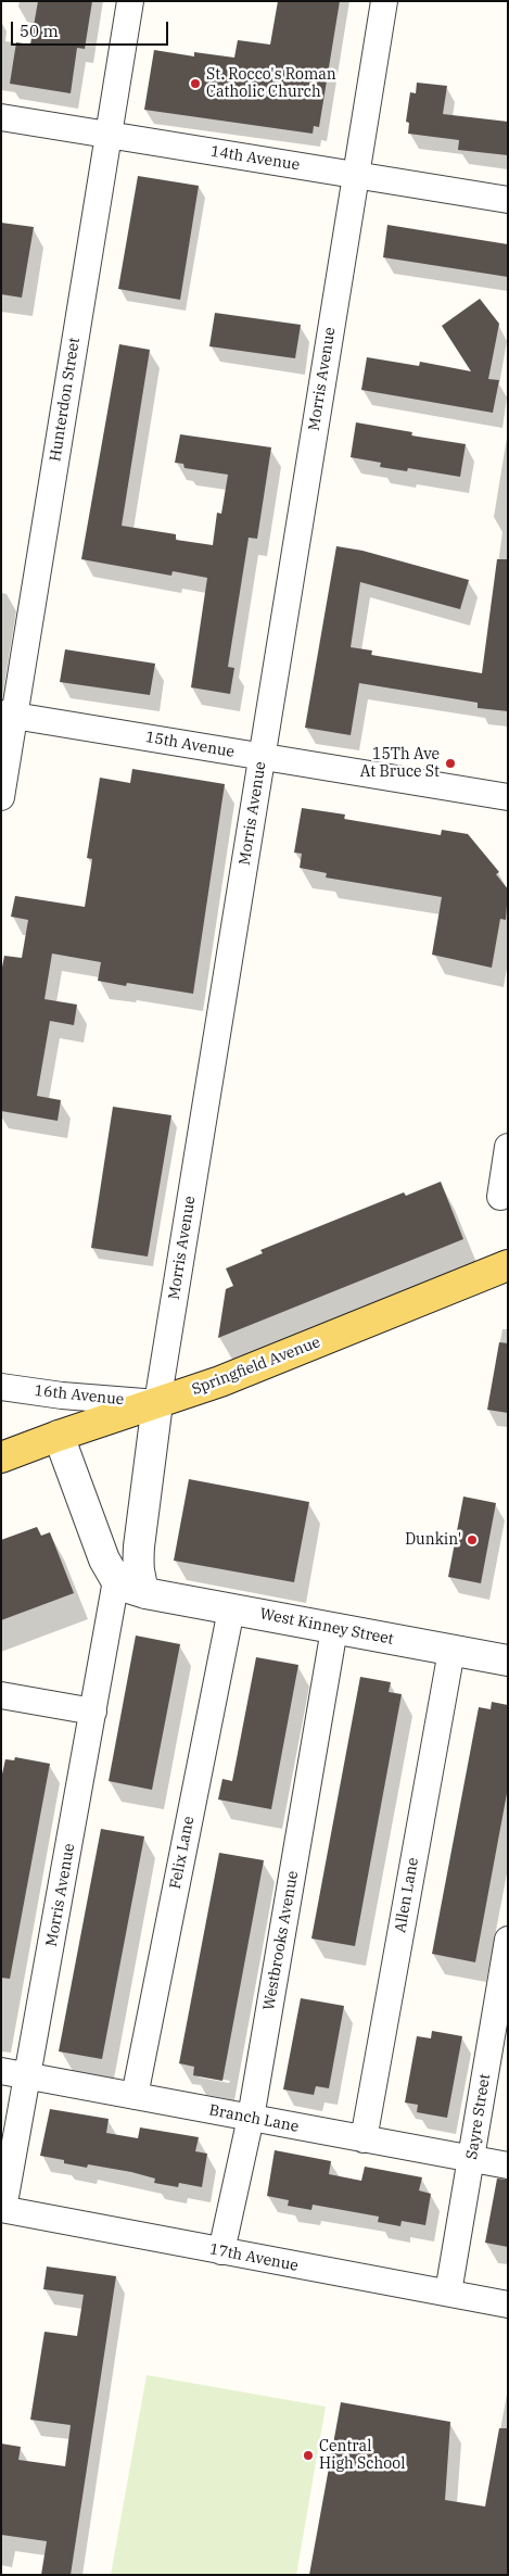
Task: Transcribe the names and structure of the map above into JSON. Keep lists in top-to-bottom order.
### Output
{
  "streets": {
    "main road": ["Springfield Avenue"],
    "street": [
      "14th Avenue",
      "Morris Avenue",
      "Hunterdon Street",
      "15th Avenue",
      "16th Avenue",
      "West Kinney Street",
      "Felix Lane",
      "Allen Lane",
      "Westbrooks Avenue",
      "Sayre Street",
      "Branch Lane",
      "17th Avenue"
    ]
  },
  "crossings": [
    ["14th Avenue", "Morris Avenue"],
    ["14th Avenue", "Hunterdon Street"],
    ["Morris Avenue", "15th Avenue"],
    ["Morris Avenue", "Springfield Avenue"],
    ["Morris Avenue", "16th Avenue"],
    ["Morris Avenue", "West Kinney Street"],
    ["Morris Avenue", "Branch Lane"],
    ["Morris Avenue", "17th Avenue"],
    ["Hunterdon Street", "15th Avenue"],
    ["Springfield Avenue", "16th Avenue"],
    ["West Kinney Street", "Felix Lane"],
    ["West Kinney Street", "Allen Lane"],
    ["West Kinney Street", "Westbrooks Avenue"],
    ["Felix Lane", "Branch Lane"],
    ["Allen Lane", "Branch Lane"],
    ["Westbrooks Avenue", "Branch Lane"],
    ["Westbrooks Avenue", "17th Avenue"],
    ["Sayre Street", "Branch Lane"],
    ["Sayre Street", "17th Avenue"]
  ],
  "places": [
    "St. Rocco's Roman Catholic Church",
    "15Th Ave At Bruce St",
    "Dunkin'",
    "Central High School"
  ],
  "scale_bar": "50 m"
}
